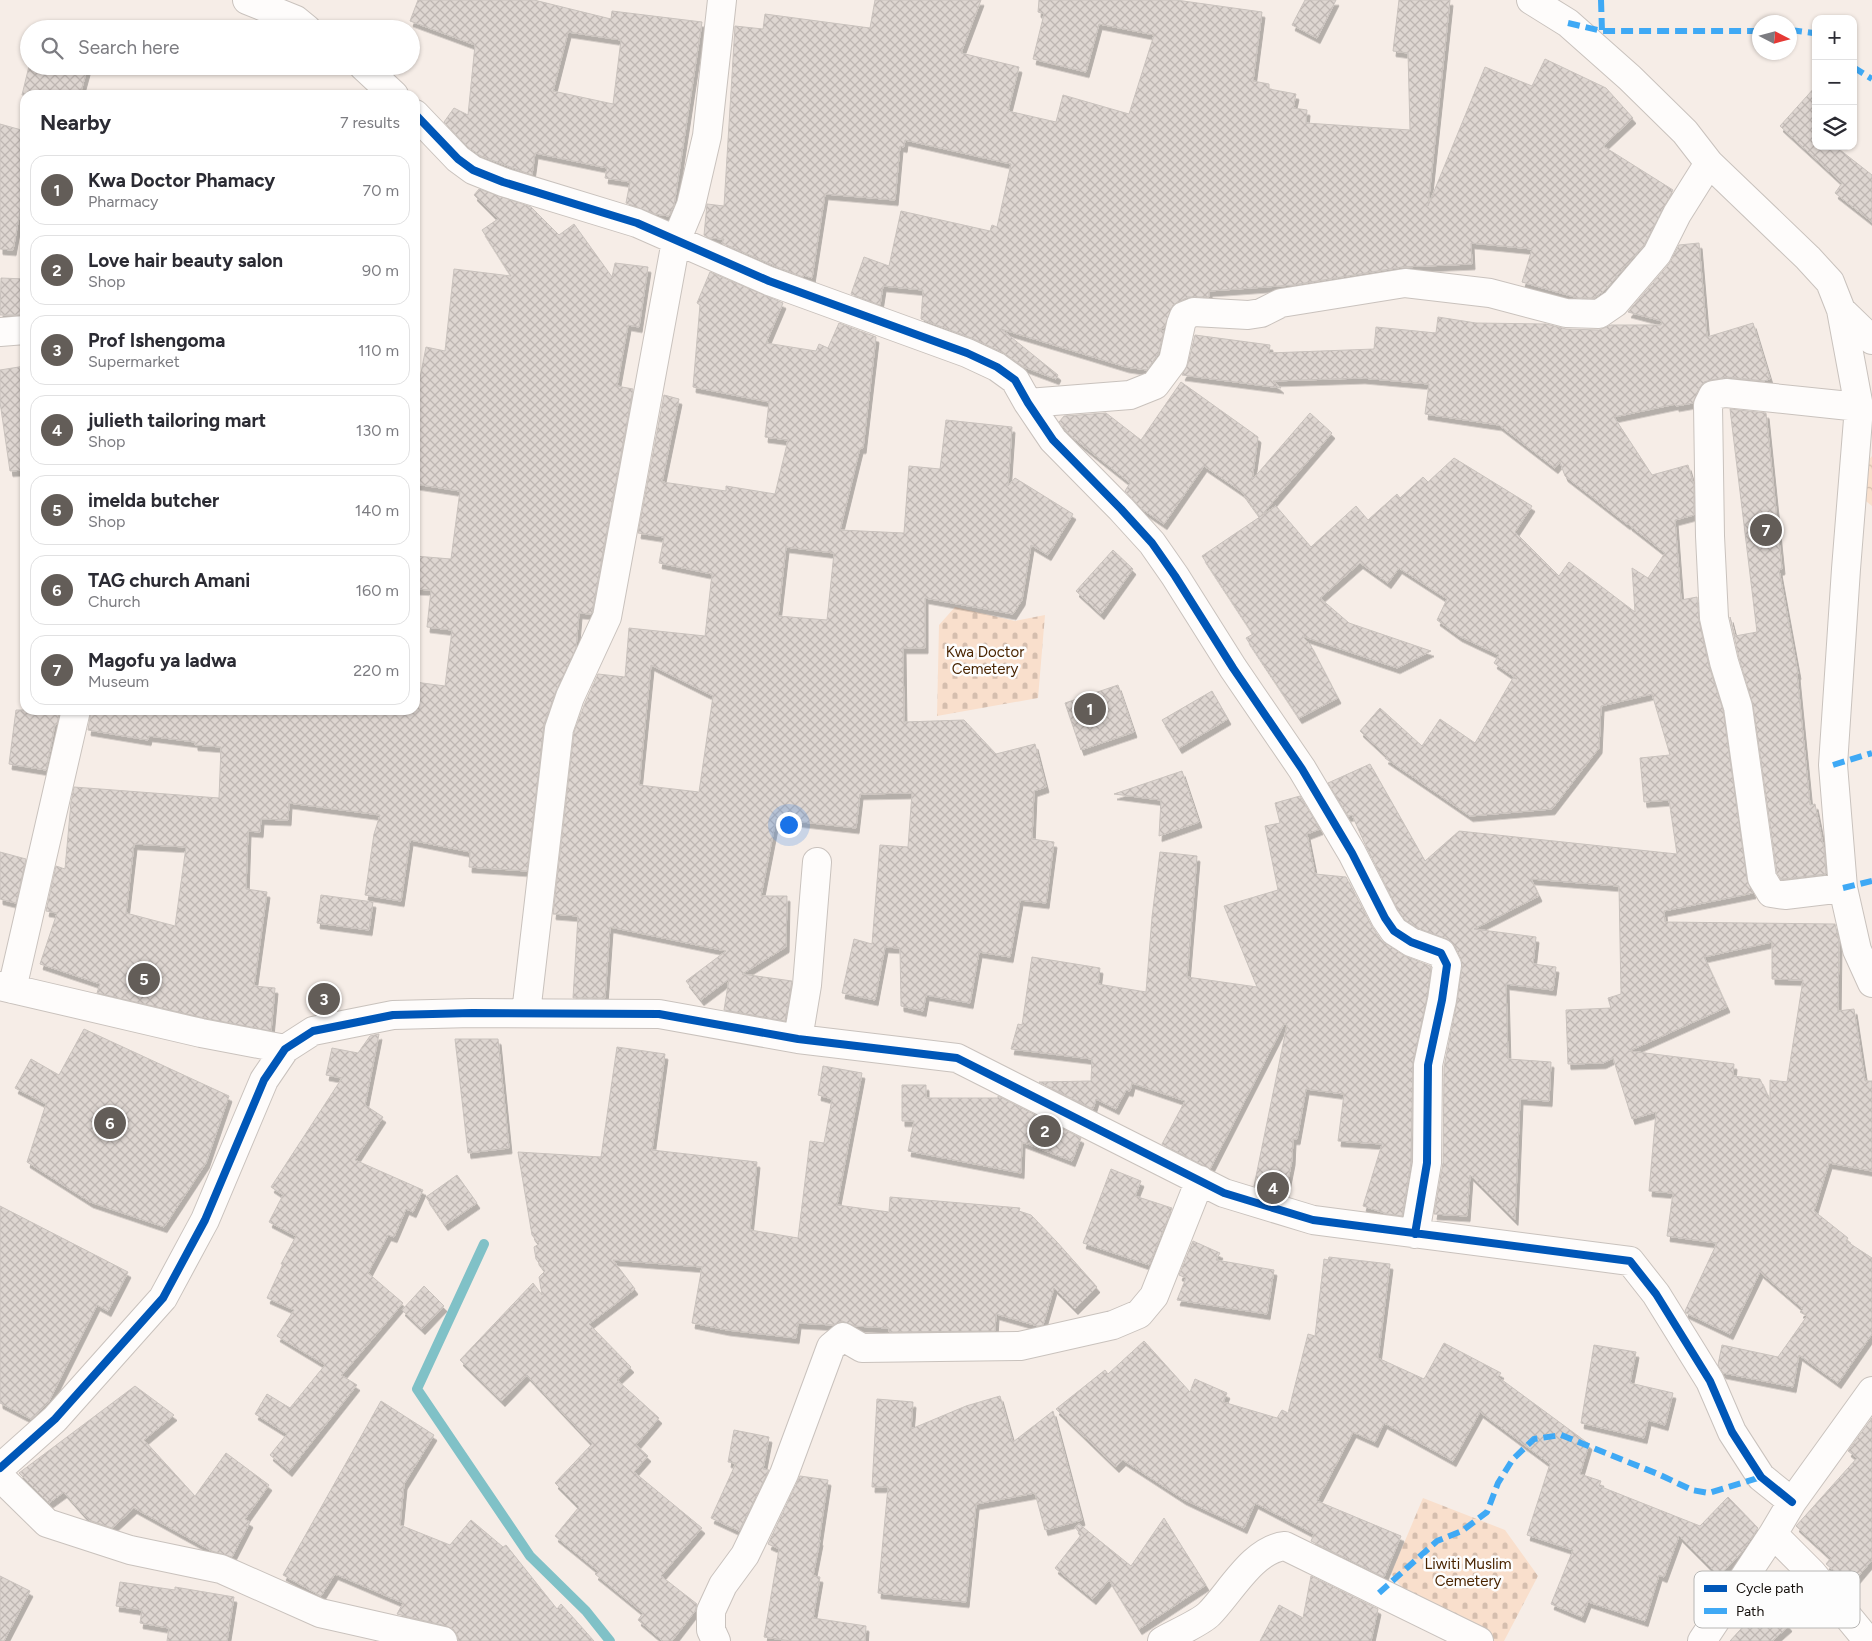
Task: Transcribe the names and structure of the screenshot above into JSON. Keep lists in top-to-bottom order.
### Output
{
  "parks": ["Kwa Doctor Cemetery", "Liwiti Muslim Cemetery"],
  "legend": ["Cycle path", "Path"],
  "north": "right",
  "page": {
    "map_buttons": ["+", "−"],
    "search": "Search here",
    "heading": ["Nearby", "7 results"],
    "list": [
      {
        "mark": "1",
        "name": "Kwa Doctor Phamacy",
        "note": "Pharmacy",
        "value": "70 m"
      },
      {
        "mark": "2",
        "name": "Love hair beauty salon",
        "note": "Shop",
        "value": "90 m"
      },
      {
        "mark": "3",
        "name": "Prof Ishengoma",
        "note": "Supermarket",
        "value": "110 m"
      },
      {
        "mark": "4",
        "name": "julieth tailoring mart",
        "note": "Shop",
        "value": "130 m"
      },
      {
        "mark": "5",
        "name": "imelda butcher",
        "note": "Shop",
        "value": "140 m"
      },
      {
        "mark": "6",
        "name": "TAG church Amani",
        "note": "Church",
        "value": "160 m"
      },
      {
        "mark": "7",
        "name": "Magofu ya ladwa",
        "note": "Museum",
        "value": "220 m"
      }
    ],
    "pins": [
      "7",
      "1",
      "5",
      "3",
      "6",
      "2",
      "4"
    ]
  }
}
